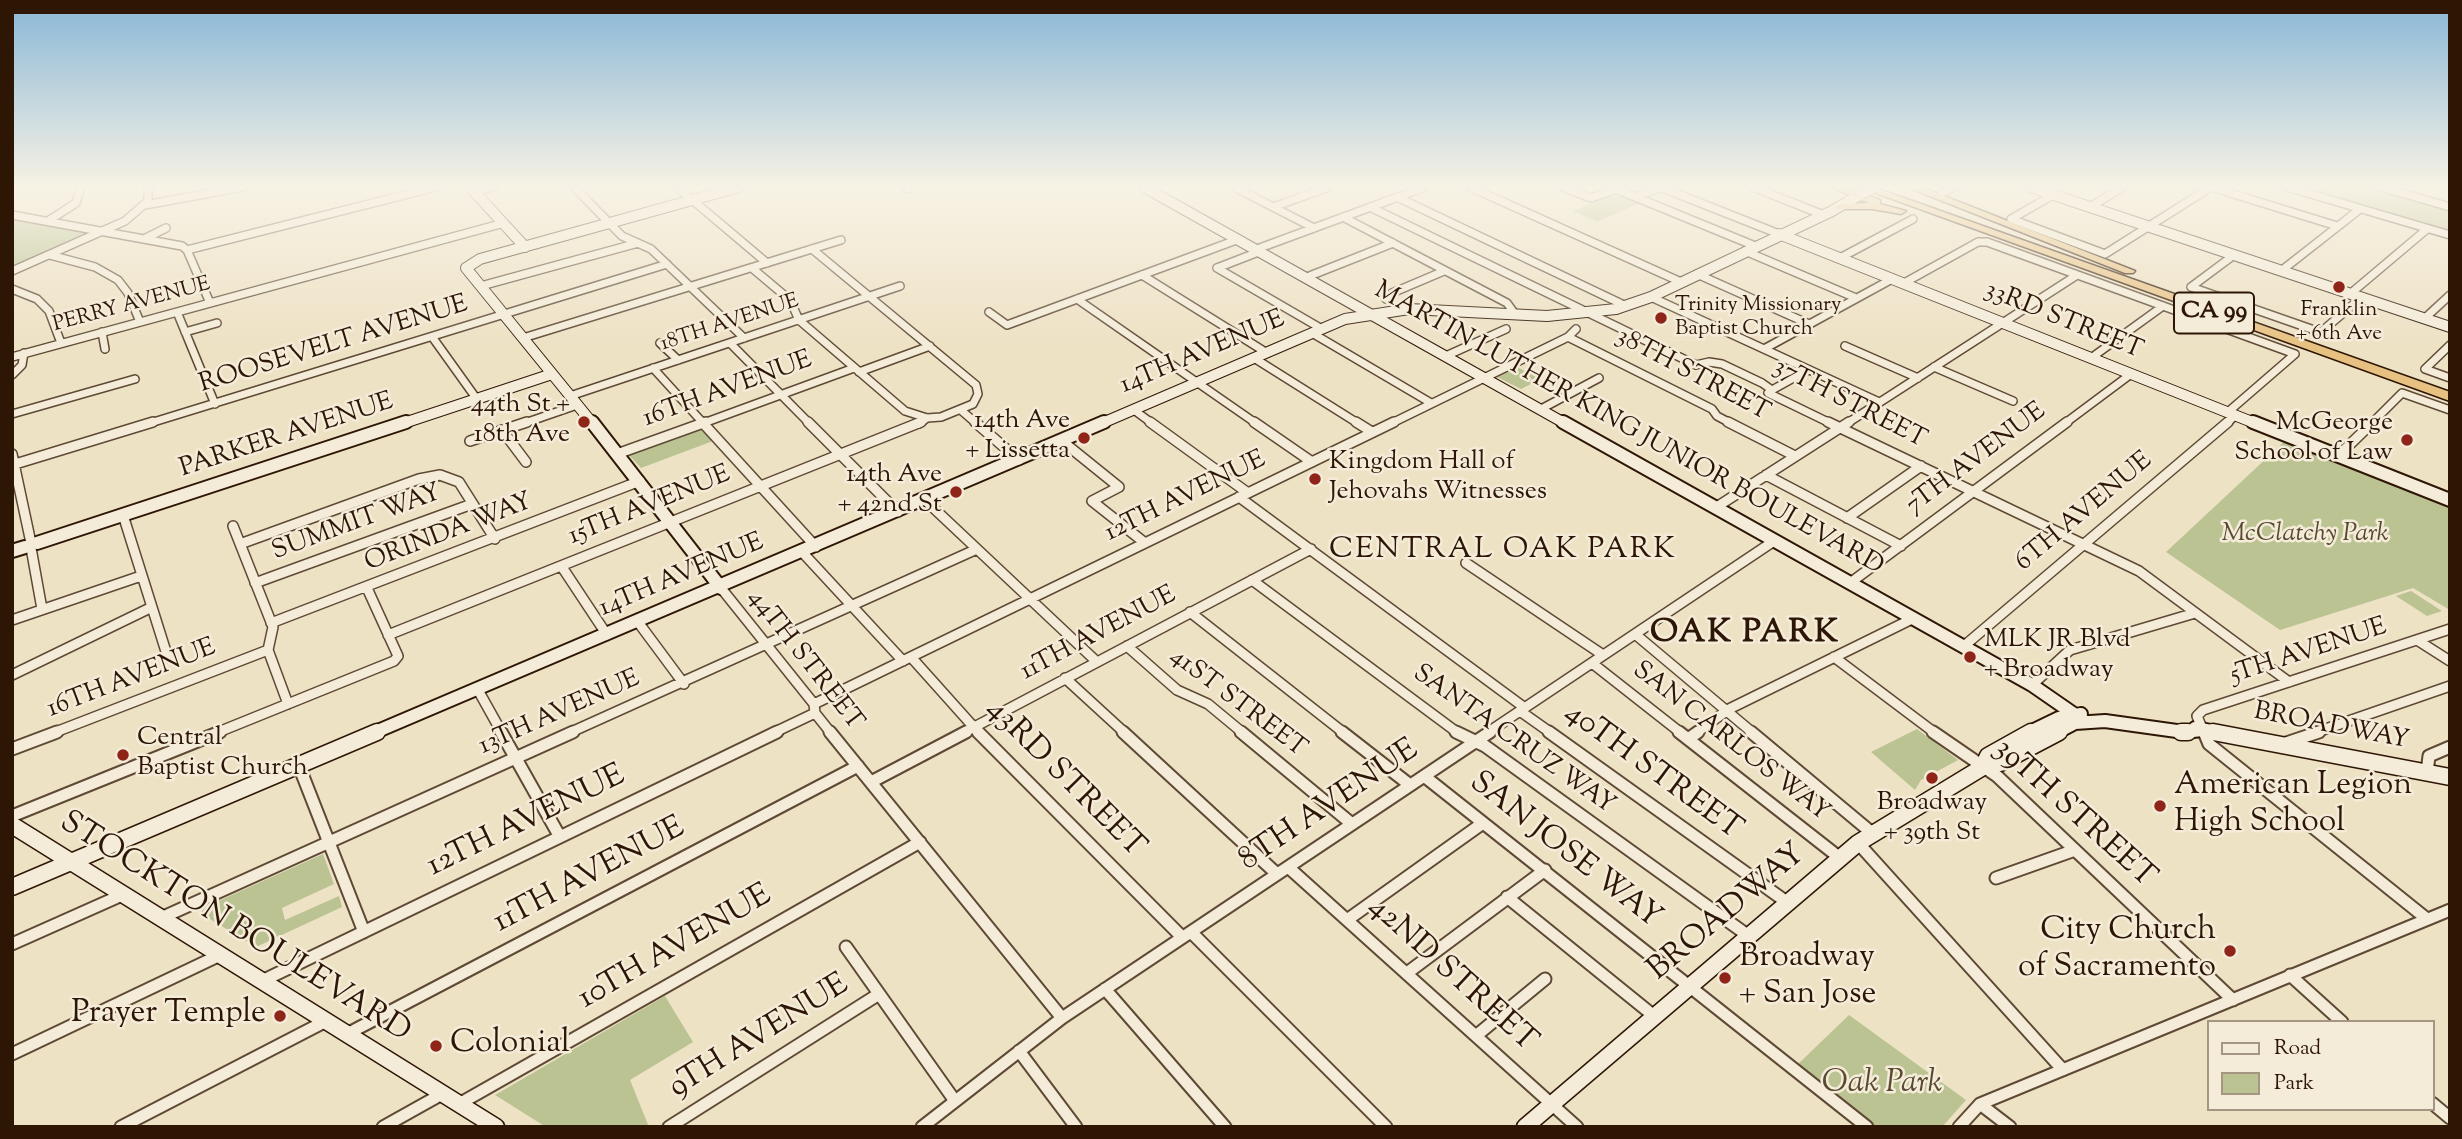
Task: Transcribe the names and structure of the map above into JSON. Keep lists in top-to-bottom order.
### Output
{
  "streets": {
    "highway": ["CA 99"],
    "street": [
      "PERRY AVENUE",
      "33RD STREET",
      "18TH AVENUE",
      "ROOSEVELT AVENUE",
      "14TH AVENUE",
      "38TH STREET",
      "16TH AVENUE",
      "37TH STREET",
      "MARTIN LUTHER KING JUNIOR BOULEVARD",
      "PARKER AVENUE",
      "7TH AVENUE",
      "12TH AVENUE",
      "15TH AVENUE",
      "6TH AVENUE",
      "SUMMIT WAY",
      "ORINDA WAY",
      "11TH AVENUE",
      "5TH AVENUE",
      "44TH STREET",
      "41ST STREET",
      "13TH AVENUE",
      "BROADWAY",
      "SANTA CRUZ WAY",
      "SAN CARLOS WAY",
      "40TH STREET",
      "43RD STREET",
      "8TH AVENUE",
      "39TH STREET",
      "SAN JOSE WAY",
      "STOCKTON BOULEVARD",
      "10TH AVENUE",
      "42ND STREET",
      "9TH AVENUE"
    ]
  },
  "crossings": [
    ["33RD STREET", "7TH AVENUE"],
    ["33RD STREET", "6TH AVENUE"],
    ["18TH AVENUE", "44TH STREET"],
    ["ROOSEVELT AVENUE", "44TH STREET"],
    ["14TH AVENUE", "37TH STREET"],
    ["14TH AVENUE", "MARTIN LUTHER KING JUNIOR BOULEVARD"],
    ["14TH AVENUE", "44TH STREET"],
    ["14TH AVENUE", "40TH STREET"],
    ["14TH AVENUE", "43RD STREET"],
    ["14TH AVENUE", "STOCKTON BOULEVARD"],
    ["38TH STREET", "12TH AVENUE"],
    ["16TH AVENUE", "44TH STREET"],
    ["37TH STREET", "7TH AVENUE"],
    ["37TH STREET", "6TH AVENUE"],
    ["37TH STREET", "5TH AVENUE"],
    ["MARTIN LUTHER KING JUNIOR BOULEVARD", "7TH AVENUE"],
    ["MARTIN LUTHER KING JUNIOR BOULEVARD", "12TH AVENUE"],
    ["MARTIN LUTHER KING JUNIOR BOULEVARD", "6TH AVENUE"],
    ["MARTIN LUTHER KING JUNIOR BOULEVARD", "BROADWAY"],
    ["MARTIN LUTHER KING JUNIOR BOULEVARD", "8TH AVENUE"],
    ["PARKER AVENUE", "44TH STREET"],
    ["12TH AVENUE", "44TH STREET"],
    ["12TH AVENUE", "40TH STREET"],
    ["12TH AVENUE", "43RD STREET"],
    ["12TH AVENUE", "STOCKTON BOULEVARD"],
    ["15TH AVENUE", "44TH STREET"],
    ["ORINDA WAY", "44TH STREET"],
    ["11TH AVENUE", "44TH STREET"],
    ["11TH AVENUE", "41ST STREET"],
    ["11TH AVENUE", "SANTA CRUZ WAY"],
    ["11TH AVENUE", "40TH STREET"],
    ["11TH AVENUE", "43RD STREET"],
    ["11TH AVENUE", "STOCKTON BOULEVARD"],
    ["5TH AVENUE", "BROADWAY"],
    ["44TH STREET", "13TH AVENUE"],
    ["44TH STREET", "8TH AVENUE"],
    ["44TH STREET", "10TH AVENUE"],
    ["41ST STREET", "8TH AVENUE"],
    ["13TH AVENUE", "43RD STREET"],
    ["13TH AVENUE", "STOCKTON BOULEVARD"],
    ["BROADWAY", "SANTA CRUZ WAY"],
    ["BROADWAY", "SAN CARLOS WAY"],
    ["BROADWAY", "40TH STREET"],
    ["BROADWAY", "39TH STREET"],
    ["BROADWAY", "SAN JOSE WAY"],
    ["BROADWAY", "42ND STREET"],
    ["SANTA CRUZ WAY", "8TH AVENUE"],
    ["SAN CARLOS WAY", "8TH AVENUE"],
    ["40TH STREET", "8TH AVENUE"],
    ["43RD STREET", "8TH AVENUE"],
    ["8TH AVENUE", "SAN JOSE WAY"],
    ["8TH AVENUE", "42ND STREET"],
    ["STOCKTON BOULEVARD", "10TH AVENUE"]
  ],
  "districts": ["CENTRAL OAK PARK", "OAK PARK"],
  "parks": ["McClatchy Park", "Oak Park"],
  "places": [
    "Franklin + 6th Ave",
    "Trinity Missionary Baptist Church",
    "44th St + 18th Ave",
    "14th Ave + Lissetta",
    "McGeorge School of Law",
    "Kingdom Hall of Jehovahs Witnesses",
    "14th Ave + 42nd St",
    "MLK JR Blvd + Broadway",
    "Central Baptist Church",
    "Broadway + 39th St",
    "American Legion High School",
    "City Church of Sacramento",
    "Broadway + San Jose",
    "Prayer Temple",
    "Colonial"
  ],
  "legend": ["Road", "Park"]
}
